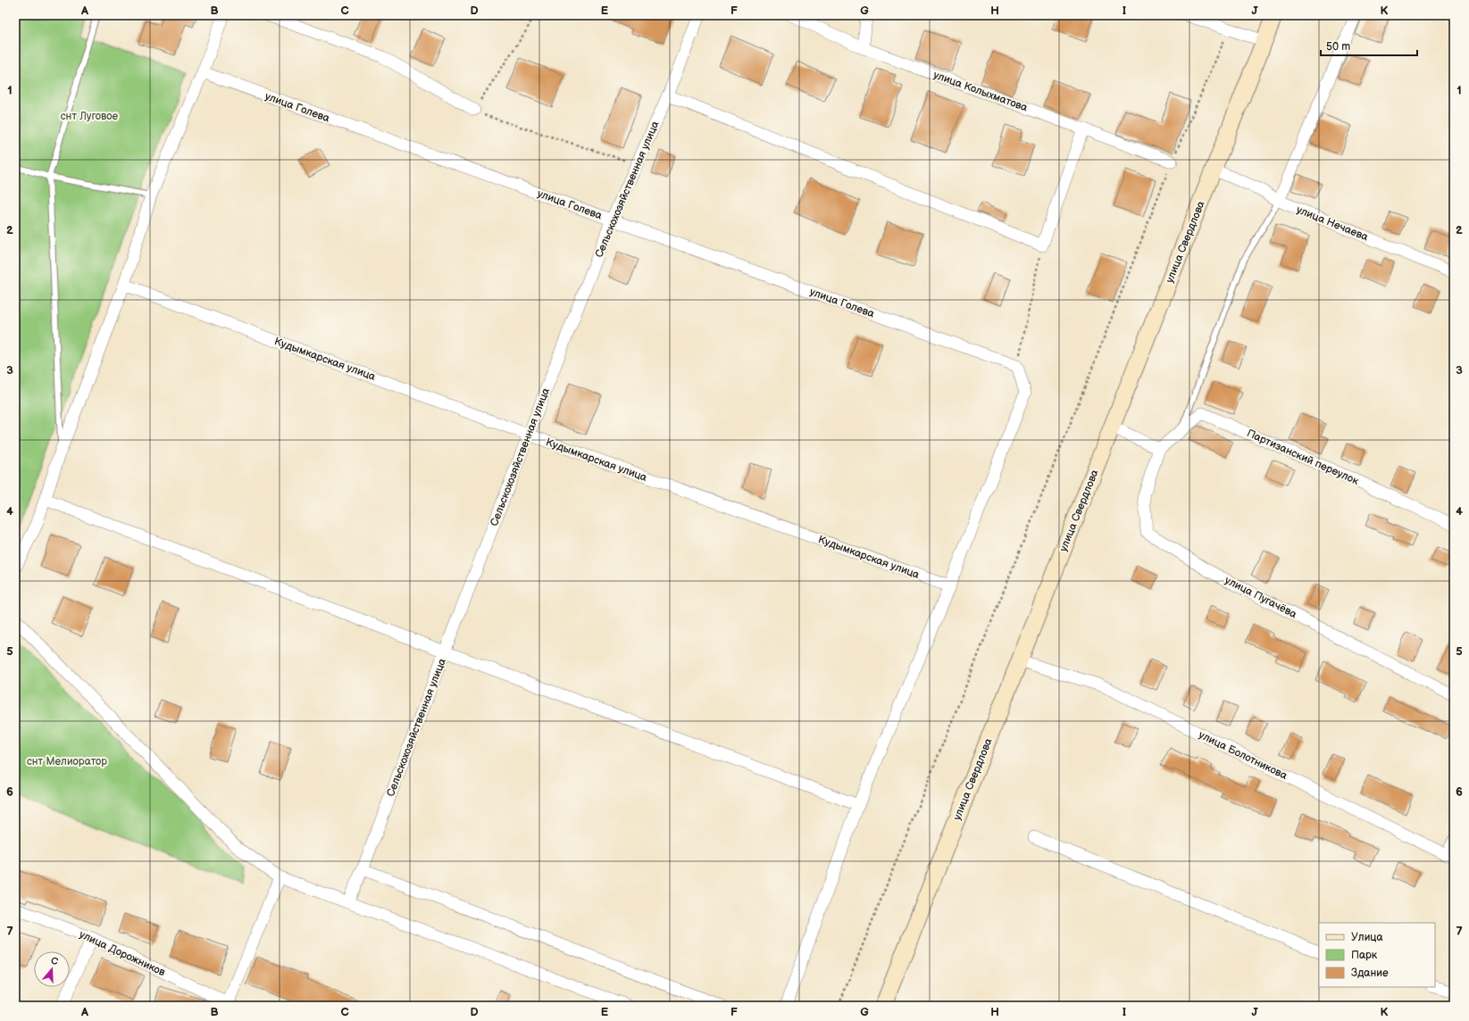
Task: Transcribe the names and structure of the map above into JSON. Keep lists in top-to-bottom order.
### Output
{
  "streets": {
    "main road": ["улица Свердлова"],
    "street": [
      "улица Колыхматова",
      "улица Голева",
      "Сельскохозяйственная улица",
      "улица Нечаева",
      "Кудымкарская улица",
      "Партизанский переулок",
      "улица Пугачёва",
      "улица Болотникова",
      "улица Дорожников"
    ]
  },
  "crossings": [
    ["улица Голева", "Сельскохозяйственная улица"],
    ["Сельскохозяйственная улица", "Кудымкарская улица"],
    ["улица Нечаева", "улица Свердлова"],
    ["улица Свердлова", "улица Болотникова"],
    ["Партизанский переулок", "улица Пугачёва"]
  ],
  "parks": ["снт Луговое", "снт Мелиоратор"],
  "legend": ["Улица", "Парк", "Здание"],
  "scale_bar": "50 m",
  "north": "top",
  "grid": {
    "columns": [
      "A",
      "B",
      "C",
      "D",
      "E",
      "F",
      "G",
      "H",
      "I",
      "J",
      "K"
    ],
    "rows": [
      "1",
      "2",
      "3",
      "4",
      "5",
      "6",
      "7"
    ]
  }
}
